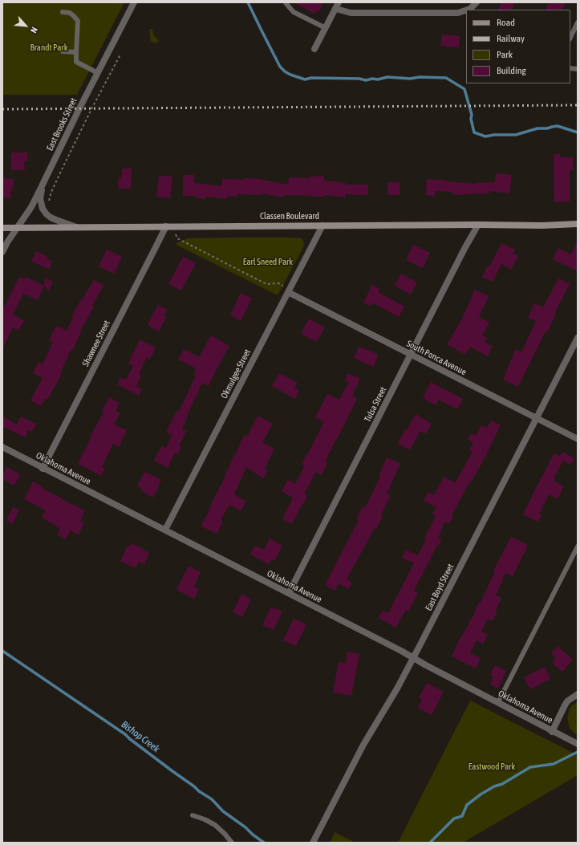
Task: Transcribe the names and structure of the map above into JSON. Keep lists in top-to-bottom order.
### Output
{
  "streets": {
    "main road": ["Classen Boulevard"],
    "street": [
      "East Brooks Street",
      "Shawnee Street",
      "South Ponca Avenue",
      "Okmulgee Street",
      "Tulsa Street",
      "Oklahoma Avenue",
      "East Boyd Street"
    ]
  },
  "crossings": [
    ["East Brooks Street", "Classen Boulevard"],
    ["Classen Boulevard", "Shawnee Street"],
    ["Classen Boulevard", "Okmulgee Street"],
    ["Classen Boulevard", "Tulsa Street"],
    ["Shawnee Street", "Oklahoma Avenue"],
    ["South Ponca Avenue", "Okmulgee Street"],
    ["South Ponca Avenue", "Tulsa Street"],
    ["South Ponca Avenue", "East Boyd Street"],
    ["Okmulgee Street", "Oklahoma Avenue"],
    ["Tulsa Street", "Oklahoma Avenue"],
    ["Oklahoma Avenue", "East Boyd Street"]
  ],
  "water": ["Bishop Creek"],
  "parks": ["Brandt Park", "Earl Sneed Park", "Eastwood Park"],
  "legend": [
    "Road",
    "Railway",
    "Park",
    "Building"
  ],
  "north": "bottom right"
}
